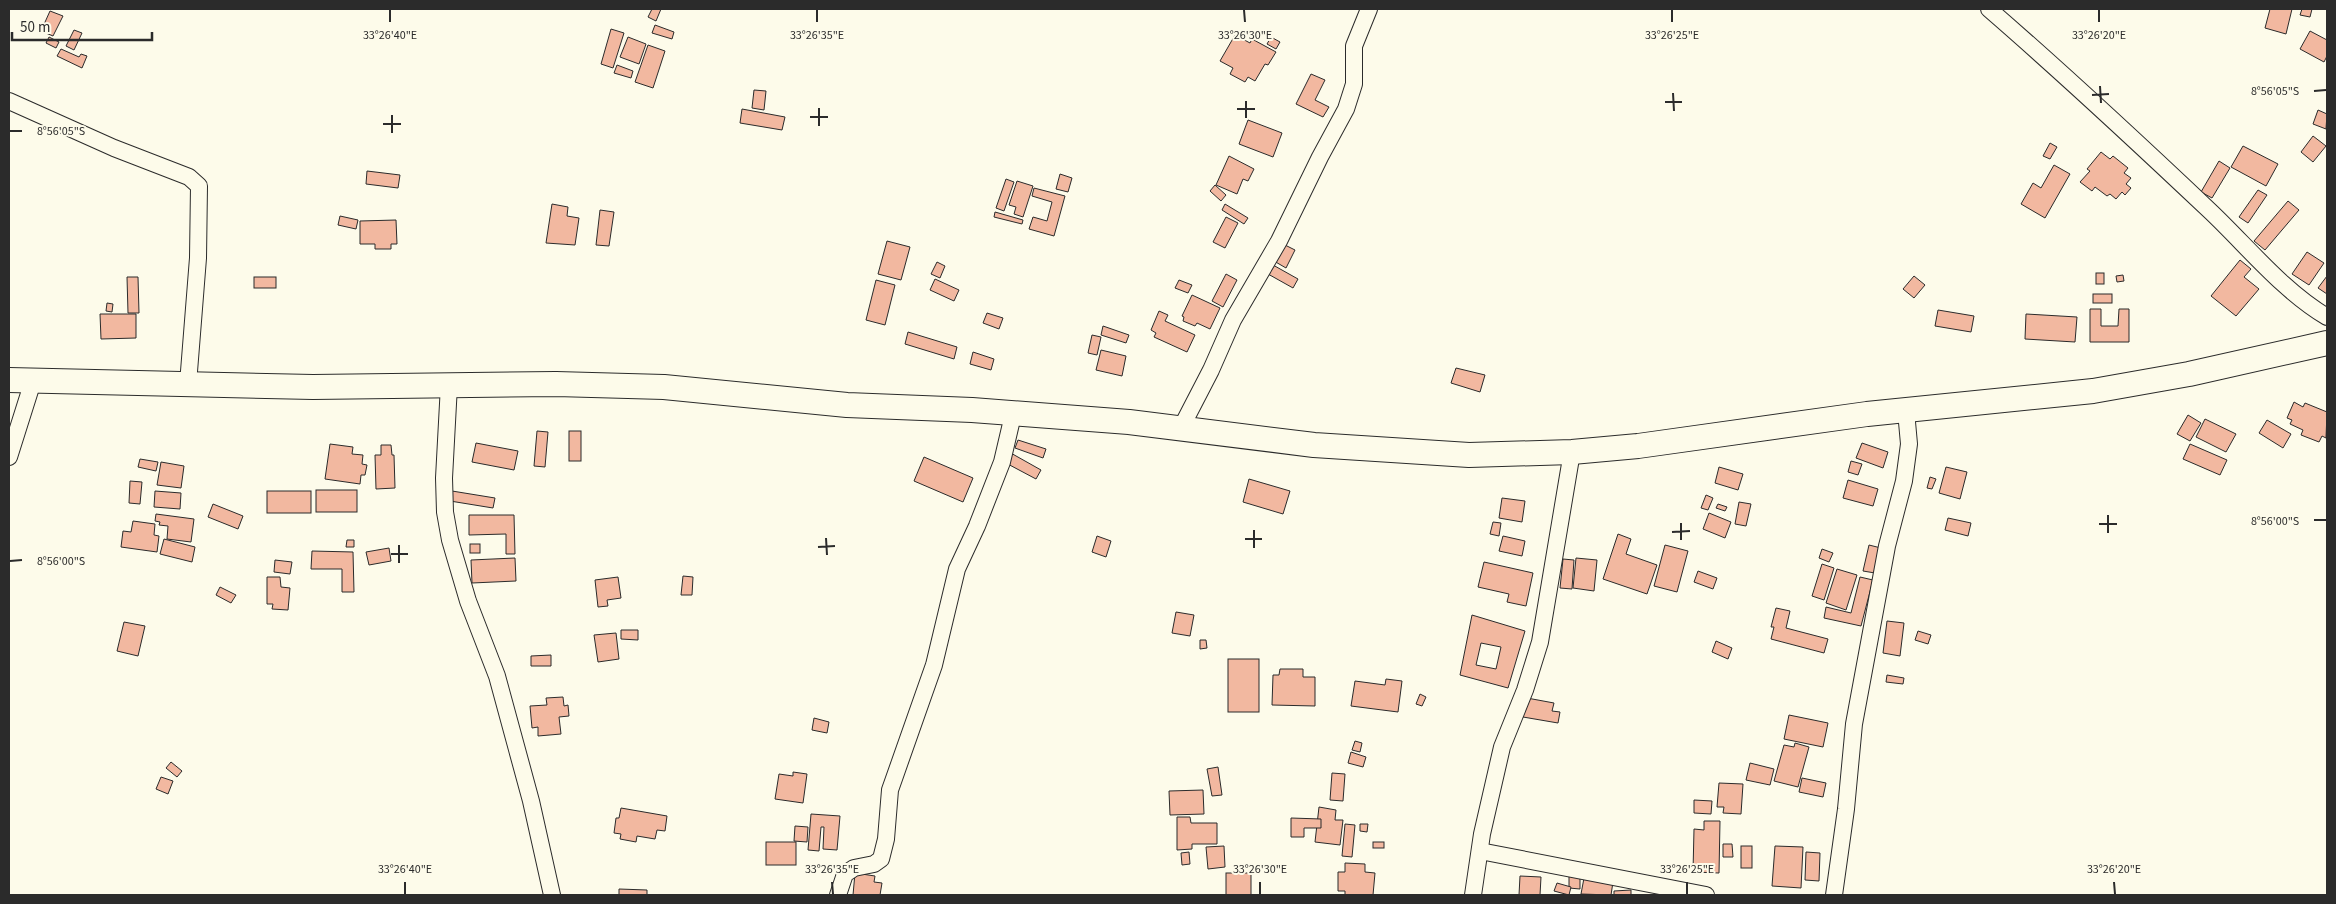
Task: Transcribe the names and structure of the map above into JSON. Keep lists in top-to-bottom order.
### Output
{
  "scale_bar": "50 m",
  "coordinates": [
    "33°26'40\"E",
    "33°26'35\"E",
    "33°26'30\"E",
    "33°26'25\"E",
    "33°26'20\"E",
    "8°56'05\"S",
    "8°56'00\"S"
  ]
}
